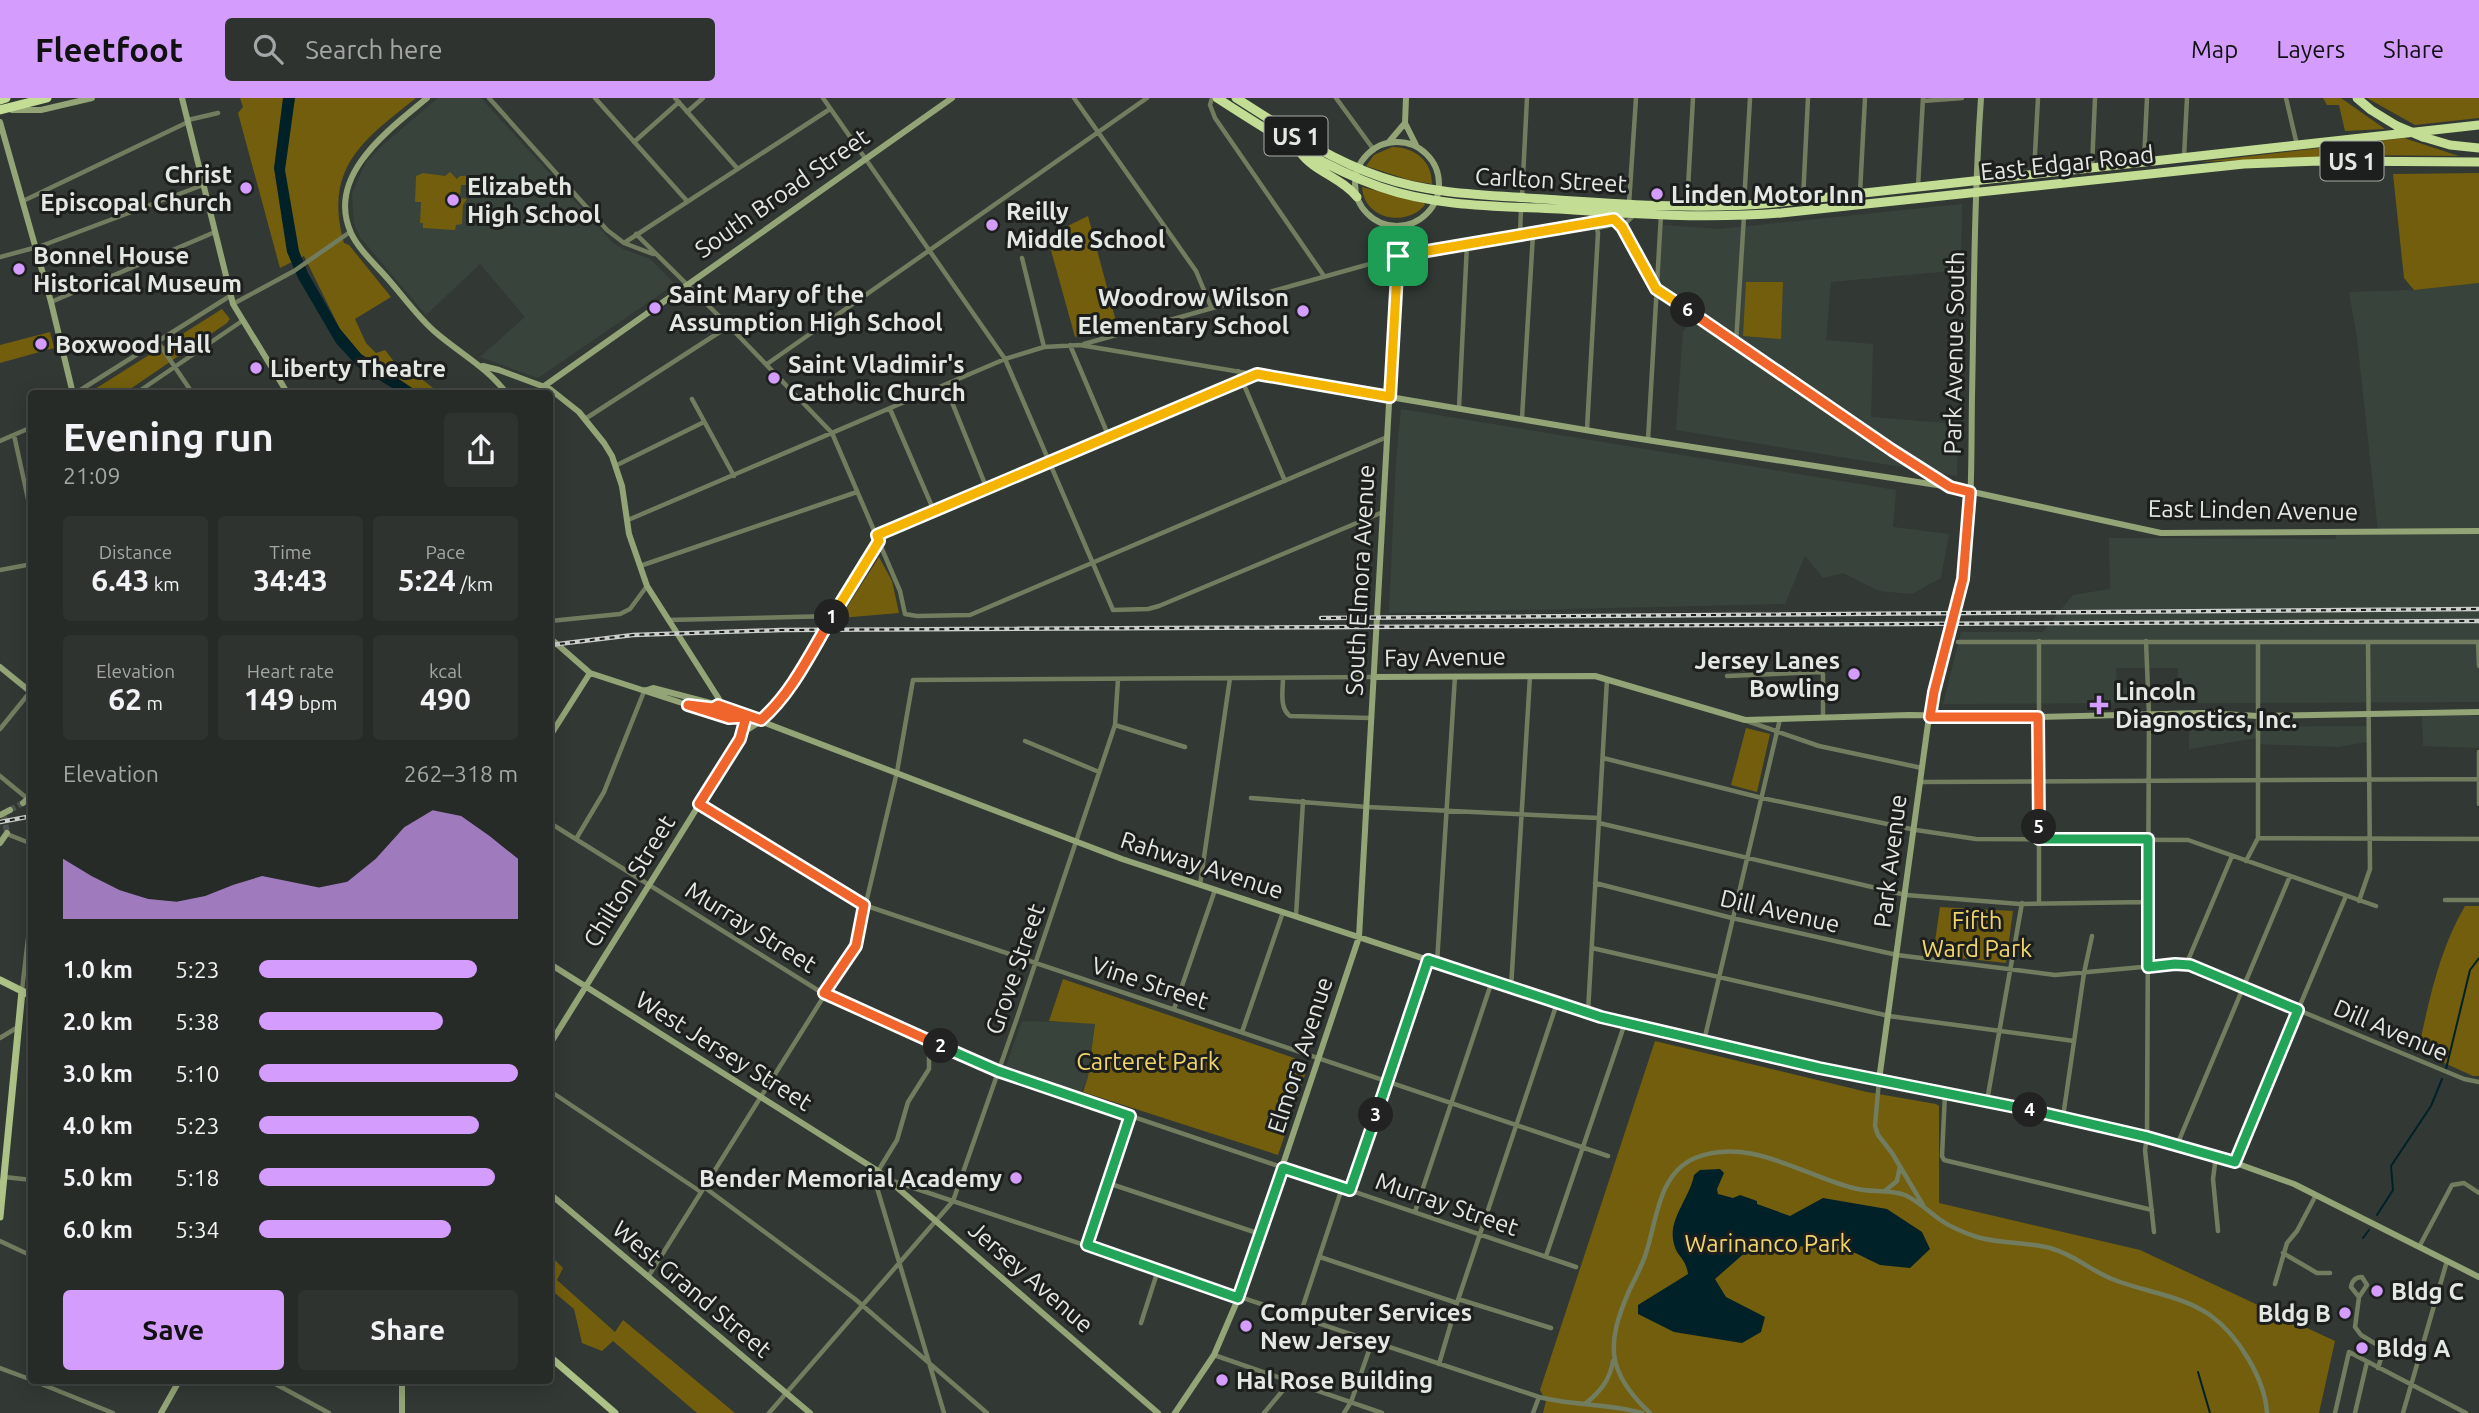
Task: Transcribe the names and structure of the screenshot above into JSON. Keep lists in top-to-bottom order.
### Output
{
  "streets": {
    "highway": ["US 1", "East Edgar Road", "Carlton Street"],
    "street": [
      "South Broad Street",
      "Park Avenue South",
      "East Linden Avenue",
      "South Elmora Avenue",
      "Fay Avenue",
      "Park Avenue",
      "Rahway Avenue",
      "Chilton Street",
      "Dill Avenue",
      "Murray Street",
      "Grove Street",
      "Vine Street",
      "West Jersey Street",
      "Elmora Avenue",
      "Jersey Avenue",
      "West Grand Street"
    ]
  },
  "crossings": [
    ["US 1", "East Edgar Road"],
    ["US 1", "Carlton Street"],
    ["East Edgar Road", "Carlton Street"],
    ["East Edgar Road", "Park Avenue South"],
    ["Park Avenue South", "East Linden Avenue"],
    ["Park Avenue South", "Park Avenue"],
    ["East Linden Avenue", "South Elmora Avenue"],
    ["South Elmora Avenue", "Fay Avenue"],
    ["South Elmora Avenue", "Rahway Avenue"],
    ["South Elmora Avenue", "Elmora Avenue"],
    ["Fay Avenue", "Park Avenue"],
    ["Fay Avenue", "Rahway Avenue"],
    ["Fay Avenue", "Grove Street"],
    ["Park Avenue", "Rahway Avenue"],
    ["Park Avenue", "Dill Avenue"],
    ["Rahway Avenue", "Chilton Street"],
    ["Rahway Avenue", "Grove Street"],
    ["Rahway Avenue", "Elmora Avenue"],
    ["Chilton Street", "Murray Street"],
    ["Chilton Street", "Vine Street"],
    ["Chilton Street", "West Jersey Street"],
    ["Murray Street", "Grove Street"],
    ["Murray Street", "Elmora Avenue"],
    ["Grove Street", "Vine Street"],
    ["Grove Street", "Jersey Avenue"],
    ["Grove Street", "West Grand Street"],
    ["Vine Street", "Elmora Avenue"],
    ["West Jersey Street", "Jersey Avenue"]
  ],
  "parks": ["Fifth Ward Park", "Carteret Park", "Warinanco Park"],
  "places": {
    "other": [
      "Christ Episcopal Church",
      "Linden Motor Inn",
      "Elizabeth High School",
      "Reilly Middle School",
      "Bonnel House Historical Museum",
      "Saint Mary of the Assumption High School",
      "Woodrow Wilson Elementary School",
      "Boxwood Hall",
      "Liberty Theatre",
      "Saint Vladimir's Catholic Church",
      "Jersey Lanes Bowling",
      "Bender Memorial Academy",
      "Bldg C",
      "Bldg B",
      "Computer Services New Jersey",
      "Bldg A",
      "Hal Rose Building"
    ],
    "health": ["Lincoln Diagnostics, Inc."]
  },
  "page": {
    "header": "Fleetfoot",
    "search": "Search here",
    "nav": ["Map", "Layers", "Share"],
    "pins": [
      "6",
      "1",
      "5",
      "2",
      "4",
      "3"
    ],
    "heading": ["Evening run", "21:09"],
    "stats": [
      ["Distance", "6.43 km"],
      ["Time", "34:43"],
      ["Pace", "5:24 /km"],
      ["Elevation", "62 m"],
      ["Heart rate", "149 bpm"],
      ["kcal", "490"]
    ],
    "chart": ["Elevation", "262–318 m"],
    "list": [
      {
        "name": "1.0 km",
        "note": "5:23"
      },
      {
        "name": "2.0 km",
        "note": "5:38"
      },
      {
        "name": "3.0 km",
        "note": "5:10"
      },
      {
        "name": "4.0 km",
        "note": "5:23"
      },
      {
        "name": "5.0 km",
        "note": "5:18"
      },
      {
        "name": "6.0 km",
        "note": "5:34"
      }
    ],
    "buttons": ["Save", "Share"]
  }
}
